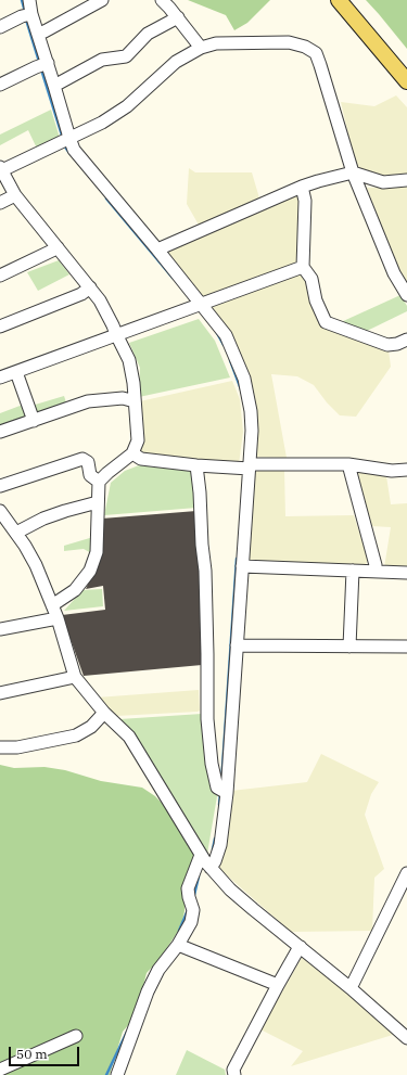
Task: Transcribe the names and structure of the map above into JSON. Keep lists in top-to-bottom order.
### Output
{
  "scale_bar": "50 m"
}
